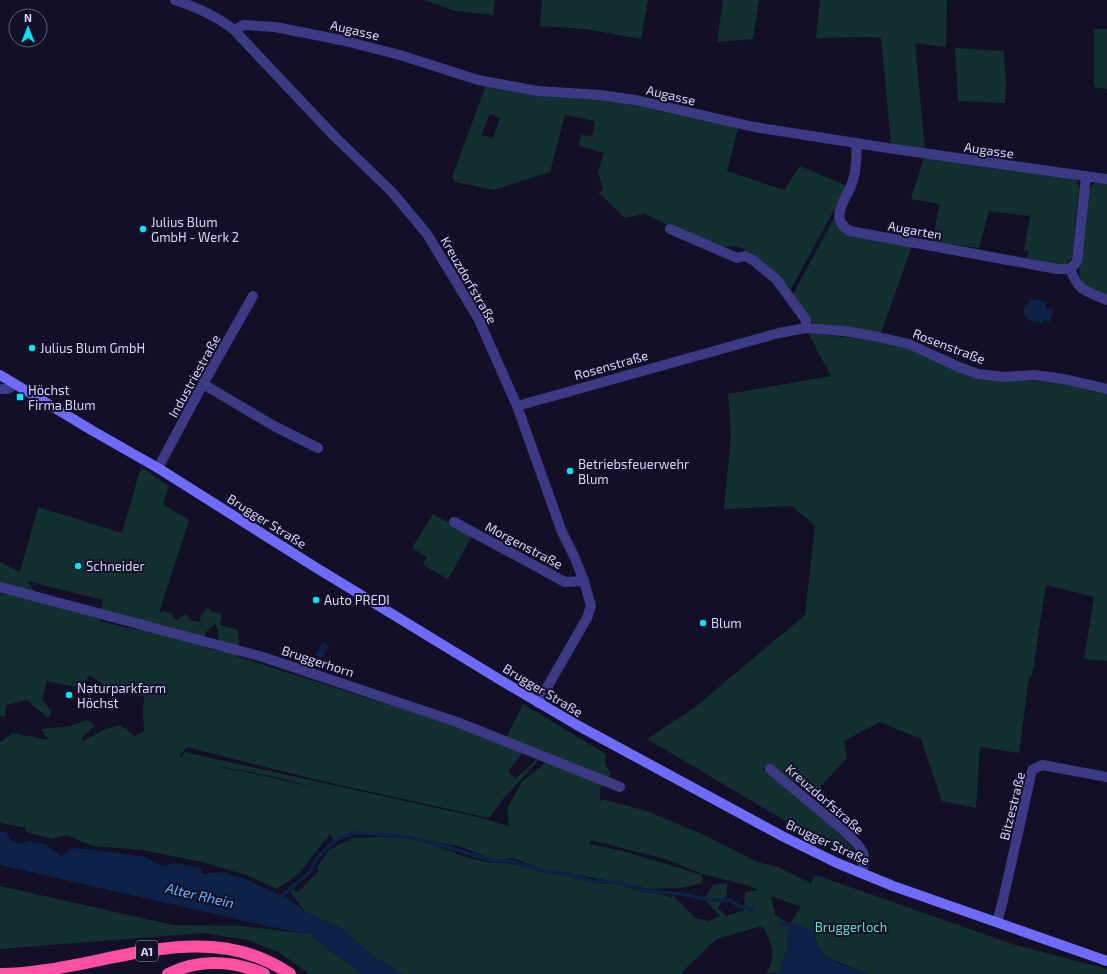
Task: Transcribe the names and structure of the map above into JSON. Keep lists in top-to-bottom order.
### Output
{
  "streets": {
    "highway": ["A1"],
    "main road": ["Brugger Straße"],
    "street": [
      "Augasse",
      "Augarten",
      "Kreuzdorfstraße",
      "Rosenstraße",
      "Industriestraße",
      "Morgenstraße",
      "Bruggerhorn",
      "Bitzestraße"
    ]
  },
  "crossings": [
    ["Augasse", "Augarten"],
    ["Augasse", "Kreuzdorfstraße"],
    ["Kreuzdorfstraße", "Rosenstraße"],
    ["Kreuzdorfstraße", "Brugger Straße"],
    ["Kreuzdorfstraße", "Morgenstraße"],
    ["Industriestraße", "Brugger Straße"],
    ["Brugger Straße", "Bitzestraße"]
  ],
  "water": ["Alter Rhein"],
  "parks": ["Bruggerloch"],
  "places": {
    "other": [
      "Julius Blum GmbH - Werk 2",
      "Julius Blum GmbH",
      "Betriebsfeuerwehr Blum",
      "Schneider",
      "Auto PREDI",
      "Blum",
      "Naturparkfarm Höchst"
    ],
    "transit": ["Höchst Firma Blum"]
  },
  "north": "top"
}
